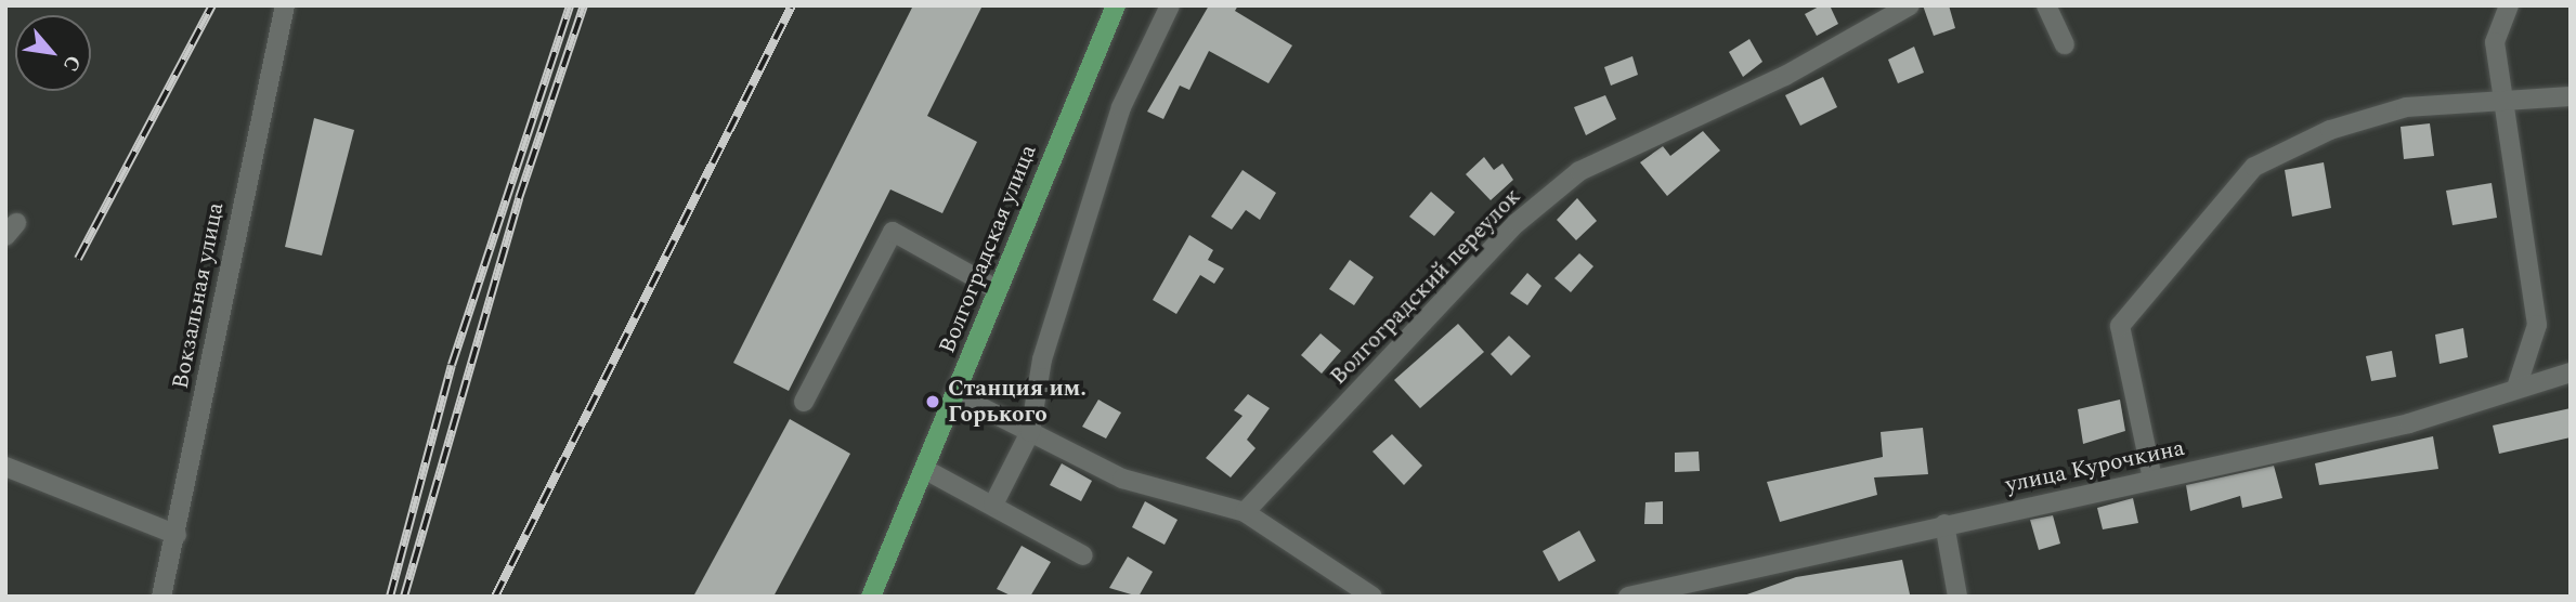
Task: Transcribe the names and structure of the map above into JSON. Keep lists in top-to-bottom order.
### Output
{
  "streets": {
    "main road": ["Волгоградская улица"],
    "street": ["Волгоградский переулок", "Вокзальная улица", "улица Курочкина"]
  },
  "places": ["Станция им. Горького"],
  "north": "bottom right"
}
